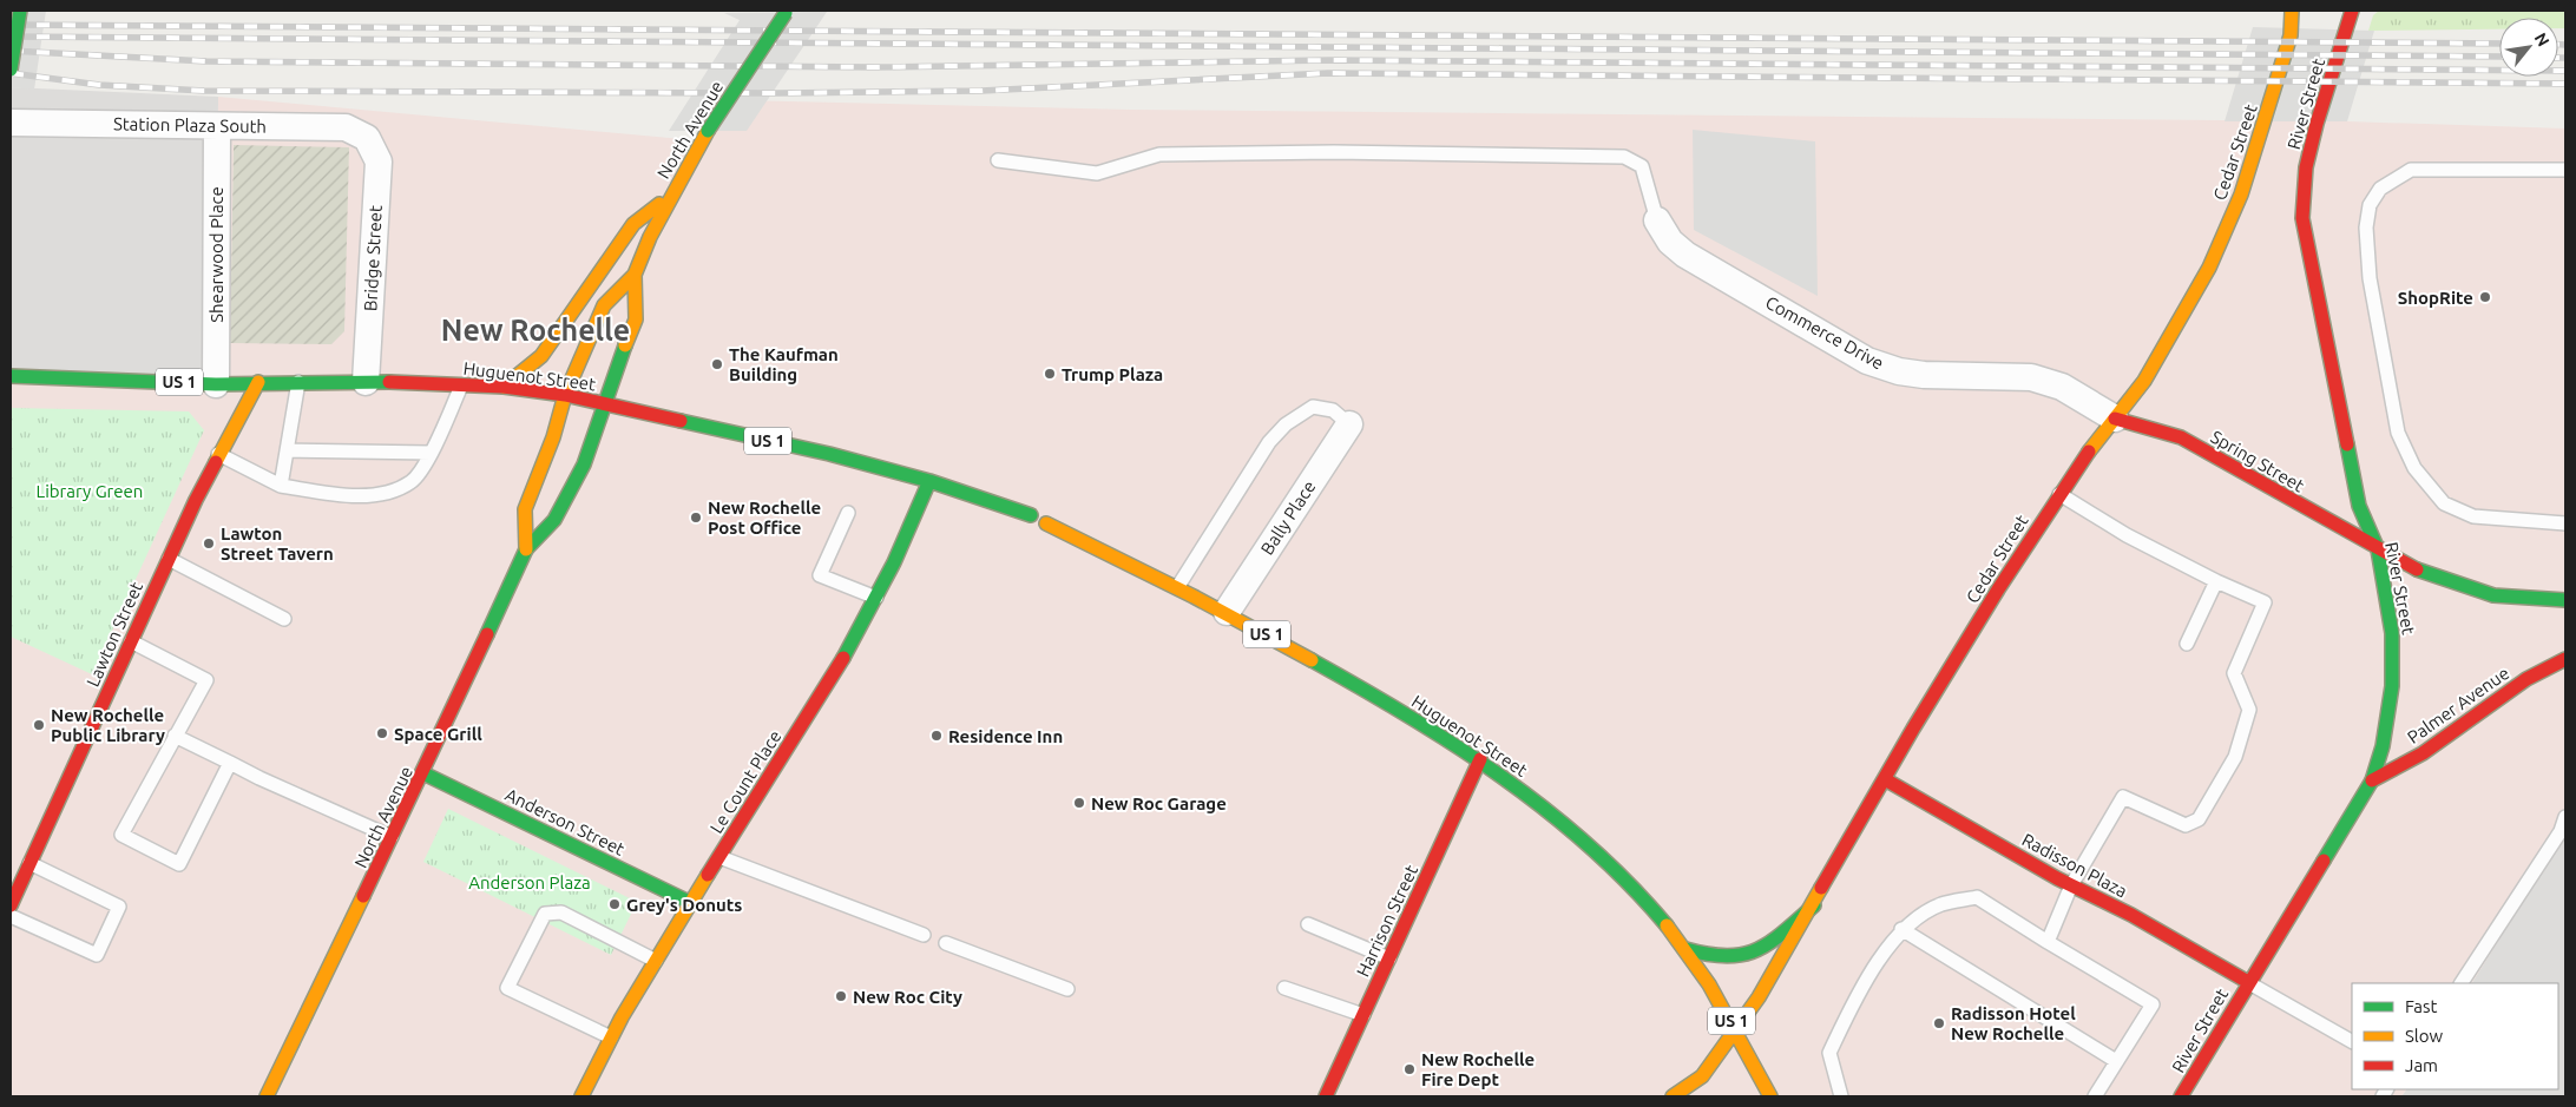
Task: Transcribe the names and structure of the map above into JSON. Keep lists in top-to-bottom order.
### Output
{
  "streets": {
    "main road": [
      "River Street",
      "North Avenue",
      "Cedar Street",
      "Huguenot Street",
      "US 1",
      "Spring Street",
      "Lawton Street",
      "Palmer Avenue",
      "Le Count Place",
      "Anderson Street",
      "Radisson Plaza",
      "Harrison Street"
    ],
    "street": [
      "Station Plaza South",
      "Shearwood Place",
      "Bridge Street",
      "Commerce Drive",
      "Bally Place"
    ]
  },
  "crossings": [
    ["River Street", "Spring Street"],
    ["River Street", "Palmer Avenue"],
    ["River Street", "Radisson Plaza"],
    ["Station Plaza South", "Shearwood Place"],
    ["Station Plaza South", "Bridge Street"],
    ["North Avenue", "Huguenot Street"],
    ["North Avenue", "Anderson Street"],
    ["Cedar Street", "Commerce Drive"],
    ["Cedar Street", "Huguenot Street"],
    ["Cedar Street", "Spring Street"],
    ["Cedar Street", "Radisson Plaza"],
    ["Shearwood Place", "Huguenot Street"],
    ["Bridge Street", "Huguenot Street"],
    ["Commerce Drive", "Spring Street"],
    ["Huguenot Street", "Bally Place"],
    ["Huguenot Street", "Lawton Street"],
    ["Huguenot Street", "Le Count Place"],
    ["Huguenot Street", "Harrison Street"],
    ["Le Count Place", "Anderson Street"]
  ],
  "districts": ["New Rochelle"],
  "parks": ["Library Green", "Anderson Plaza"],
  "places": [
    "ShopRite",
    "The Kaufman Building",
    "Trump Plaza",
    "New Rochelle Post Office",
    "Lawton Street Tavern",
    "New Rochelle Public Library",
    "Space Grill",
    "Residence Inn",
    "New Roc Garage",
    "Grey's Donuts",
    "New Roc City",
    "Radisson Hotel New Rochelle",
    "New Rochelle Fire Dept"
  ],
  "legend": ["Fast", "Slow", "Jam"],
  "north": "top right"
}
